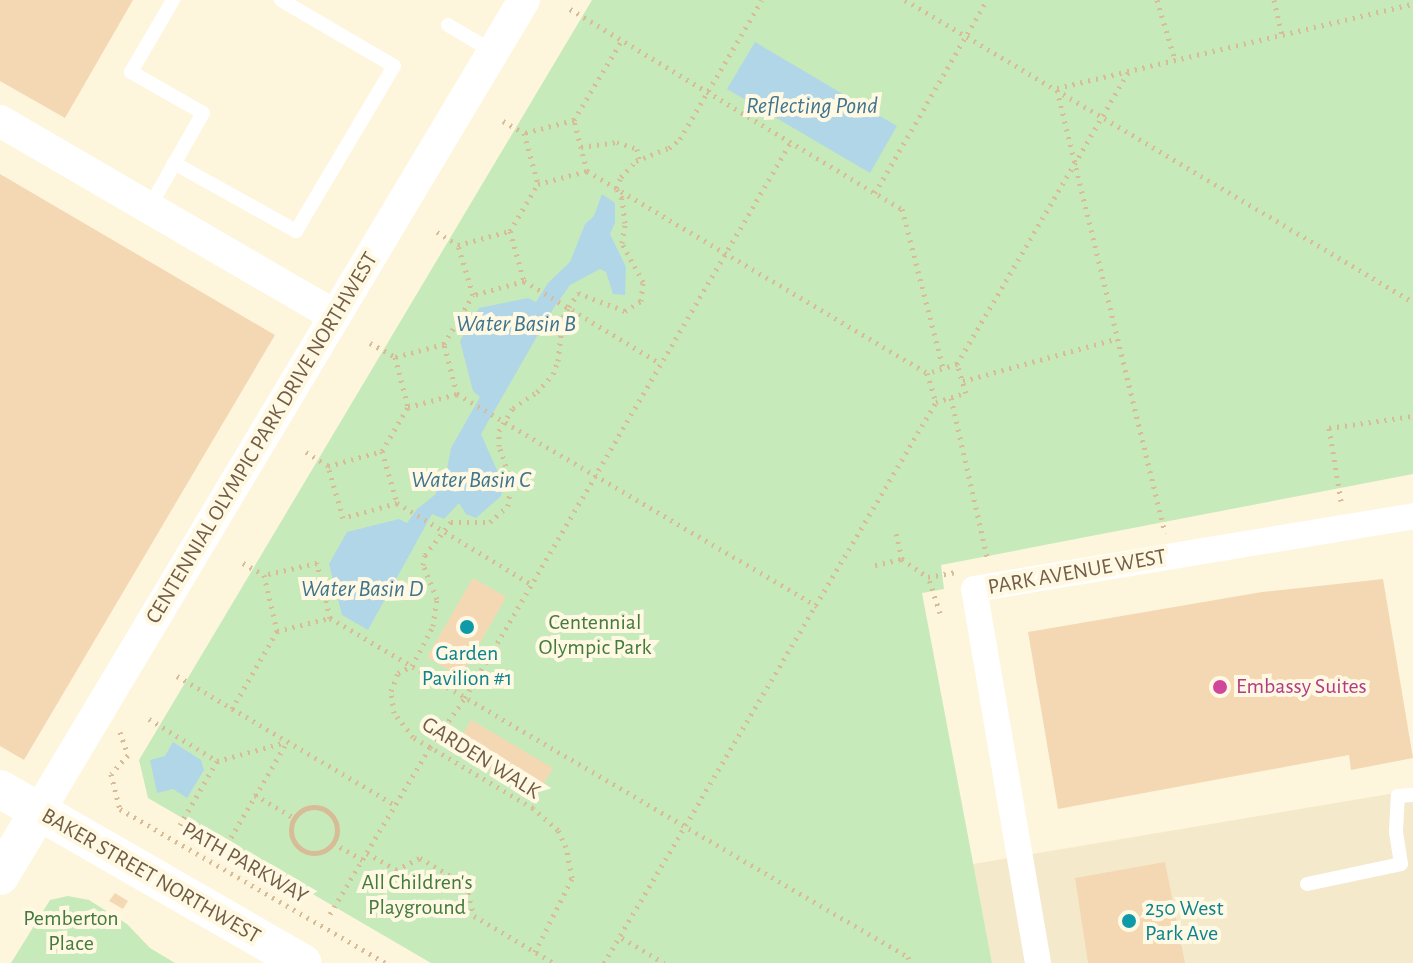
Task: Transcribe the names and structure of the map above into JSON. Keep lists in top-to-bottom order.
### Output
{
  "streets": {
    "main road": ["CENTENNIAL OLYMPIC PARK DRIVE NORTHWEST", "BAKER STREET NORTHWEST"],
    "street": ["PARK AVENUE WEST"],
    "path": ["GARDEN WALK", "PATH PARKWAY"]
  },
  "crossings": [
    ["CENTENNIAL OLYMPIC PARK DRIVE NORTHWEST", "BAKER STREET NORTHWEST"]
  ],
  "water": [
    "Reflecting Pond",
    "Water Basin B",
    "Water Basin C",
    "Water Basin D"
  ],
  "parks": ["Centennial Olympic Park", "All Children's Playground", "Pemberton Place"],
  "places": ["Garden Pavilion #1", "Embassy Suites", "250 West Park Ave"]
}
